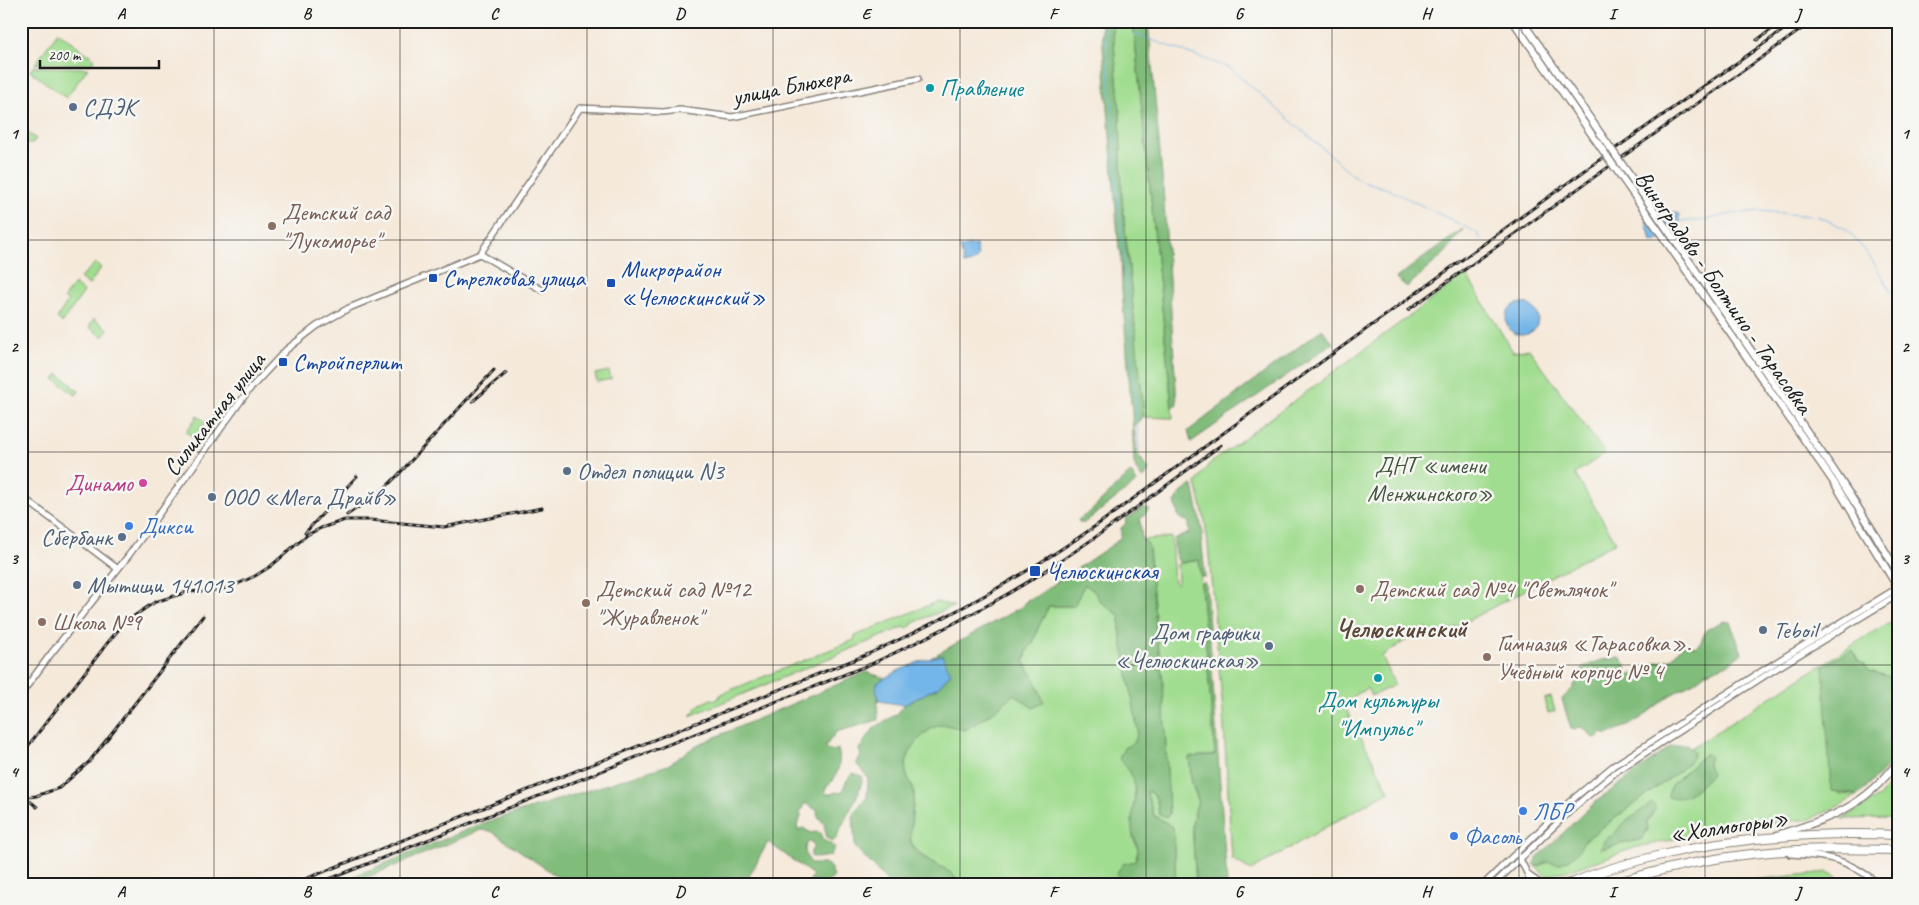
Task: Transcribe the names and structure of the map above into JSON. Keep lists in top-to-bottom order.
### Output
{
  "streets": {
    "highway": ["«Холмогоры»"],
    "main road": ["Виноградово - Болтино - Тарасовка"],
    "street": ["улица Блюхера", "Силикатная улица"]
  },
  "crossings": [
    ["улица Блюхера", "Силикатная улица"]
  ],
  "districts": ["Челюскинский"],
  "parks": ["ДНТ «имени Менжинского»"],
  "places": {
    "other": [
      "Правление",
      "СДЭК",
      "Детский сад \"Лукоморье\"",
      "Отдел полиции N3",
      "Динамо",
      "ООО «Мега Драйв»",
      "Дикси",
      "Сбербанк",
      "Мытищи 141013",
      "Детский сад №4 \"Светлячок\"",
      "Детский сад №12 \"Журавленок\"",
      "Школа №9",
      "Teboil",
      "Дом графики «Челюскинская»",
      "Гимназия «Тарасовка». Учебный корпус № 4",
      "Дом культуры \"Импульс\"",
      "ЛБР",
      "Фасоль"
    ],
    "transit": [
      "Стрелковая улица",
      "Микрорайон «Челюскинский»",
      "Стройперлит",
      "Челюскинская"
    ]
  },
  "scale_bar": "200 m",
  "grid": {
    "columns": [
      "A",
      "B",
      "C",
      "D",
      "E",
      "F",
      "G",
      "H",
      "I",
      "J"
    ],
    "rows": [
      "1",
      "2",
      "3",
      "4"
    ]
  }
}
